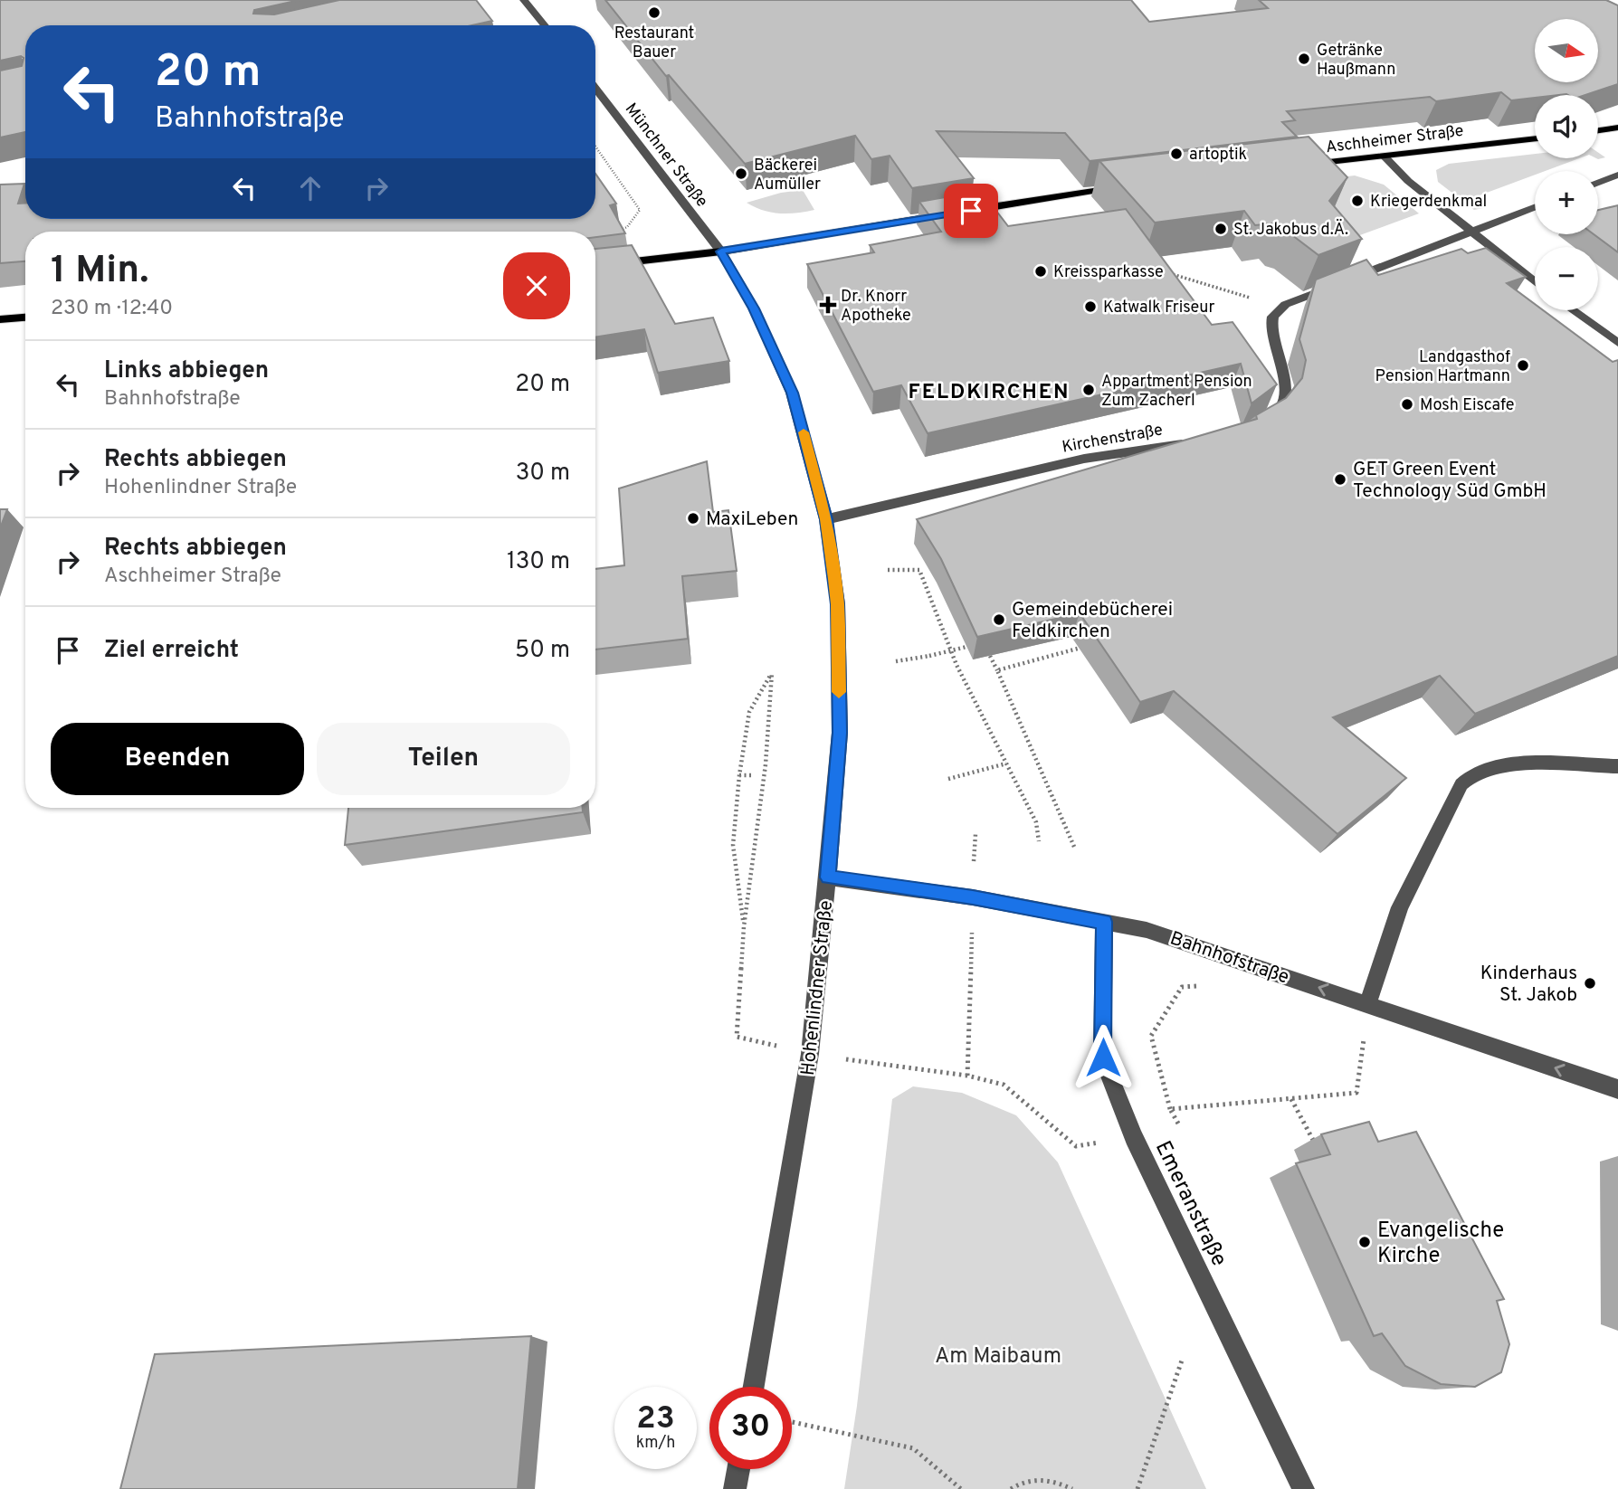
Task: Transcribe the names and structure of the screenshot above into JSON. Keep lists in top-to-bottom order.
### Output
{
  "streets": {
    "main road": ["Aschheimer Straße"],
    "street": [
      "Münchner Straße",
      "Kirchenstraße",
      "Bahnhofstraße",
      "Hohenlindner Straße",
      "Emeranstraße"
    ]
  },
  "crossings": [
    ["Münchner Straße", "Hohenlindner Straße"],
    ["Kirchenstraße", "Hohenlindner Straße"],
    ["Bahnhofstraße", "Hohenlindner Straße"],
    ["Bahnhofstraße", "Emeranstraße"]
  ],
  "one_way": ["Bahnhofstraße"],
  "districts": ["FELDKIRCHEN"],
  "parks": ["Am Maibaum"],
  "places": {
    "other": [
      "Restaurant Bauer",
      "Getränke Haußmann",
      "artoptik",
      "Bäckerei Aumüller",
      "Kriegerdenkmal",
      "St. Jakobus d.Ä.",
      "Kreissparkasse",
      "Katwalk Friseur",
      "Landgasthof Pension Hartmann",
      "Appartment Pension Zum Zacherl",
      "Mosh Eiscafe",
      "GET Green Event Technology Süd GmbH",
      "MaxiLeben",
      "Gemeindebücherei Feldkirchen",
      "Kinderhaus St. Jakob",
      "Evangelische Kirche"
    ],
    "health": ["Dr. Knorr Apotheke"]
  },
  "north": "right",
  "page": {
    "map_buttons": ["+", "−"],
    "turn": ["20 m", "Bahnhofstraße"],
    "heading": ["1 Min.", "230 m · 12:40"],
    "list": [
      {
        "name": "Links abbiegen",
        "note": "Bahnhofstraße",
        "value": "20 m"
      },
      {
        "name": "Rechts abbiegen",
        "note": "Hohenlindner Straße",
        "value": "30 m"
      },
      {
        "name": "Rechts abbiegen",
        "note": "Aschheimer Straße",
        "value": "130 m"
      },
      {
        "name": "Ziel erreicht",
        "value": "50 m"
      }
    ],
    "buttons": ["Beenden", "Teilen"],
    "speed": "23 km/h",
    "limit": "30"
  }
}
